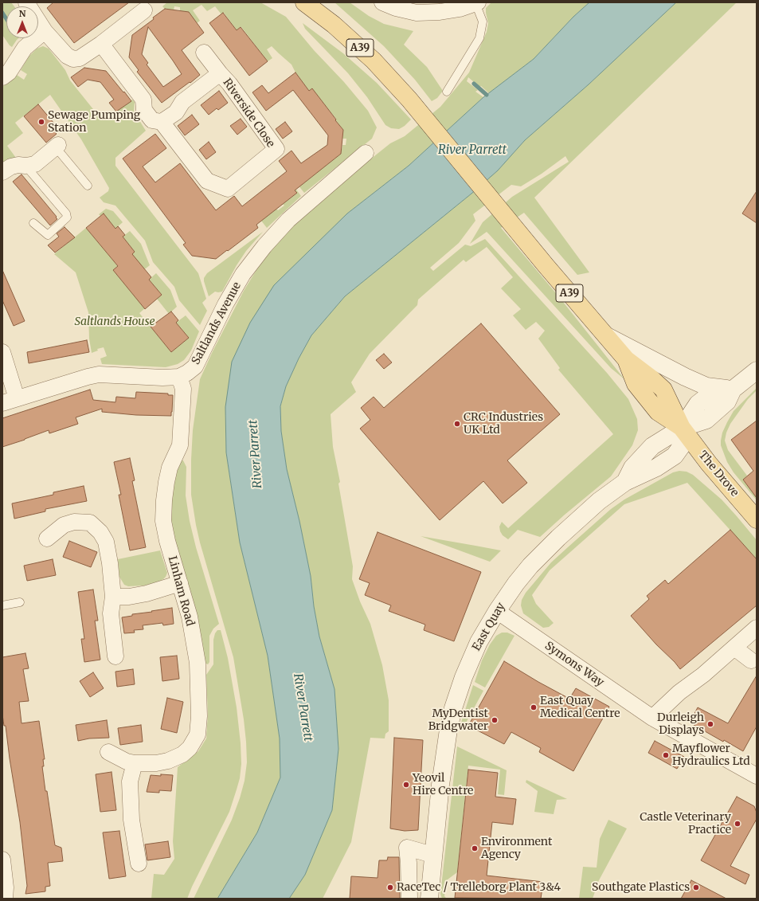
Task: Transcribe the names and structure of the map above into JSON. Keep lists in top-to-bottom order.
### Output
{
  "streets": {
    "main road": ["A39", "The Drove"],
    "street": [
      "Riverside Close",
      "Saltlands Avenue",
      "Linham Road",
      "East Quay",
      "Symons Way"
    ]
  },
  "crossings": [
    ["A39", "The Drove"],
    ["A39", "East Quay"],
    ["Saltlands Avenue", "Linham Road"],
    ["The Drove", "East Quay"],
    ["East Quay", "Symons Way"]
  ],
  "water": ["River Parrett"],
  "parks": ["Saltlands House"],
  "places": [
    "Sewage Pumping Station",
    "CRC Industries UK Ltd",
    "East Quay Medical Centre",
    "MyDentist Bridgwater",
    "Durleigh Displays",
    "Mayflower Hydraulics Ltd",
    "Yeovil Hire Centre",
    "Castle Veterinary Practice",
    "Environment Agency",
    "RaceTec / Trelleborg Plant 3&4",
    "Southgate Plastics"
  ],
  "north": "top"
}
